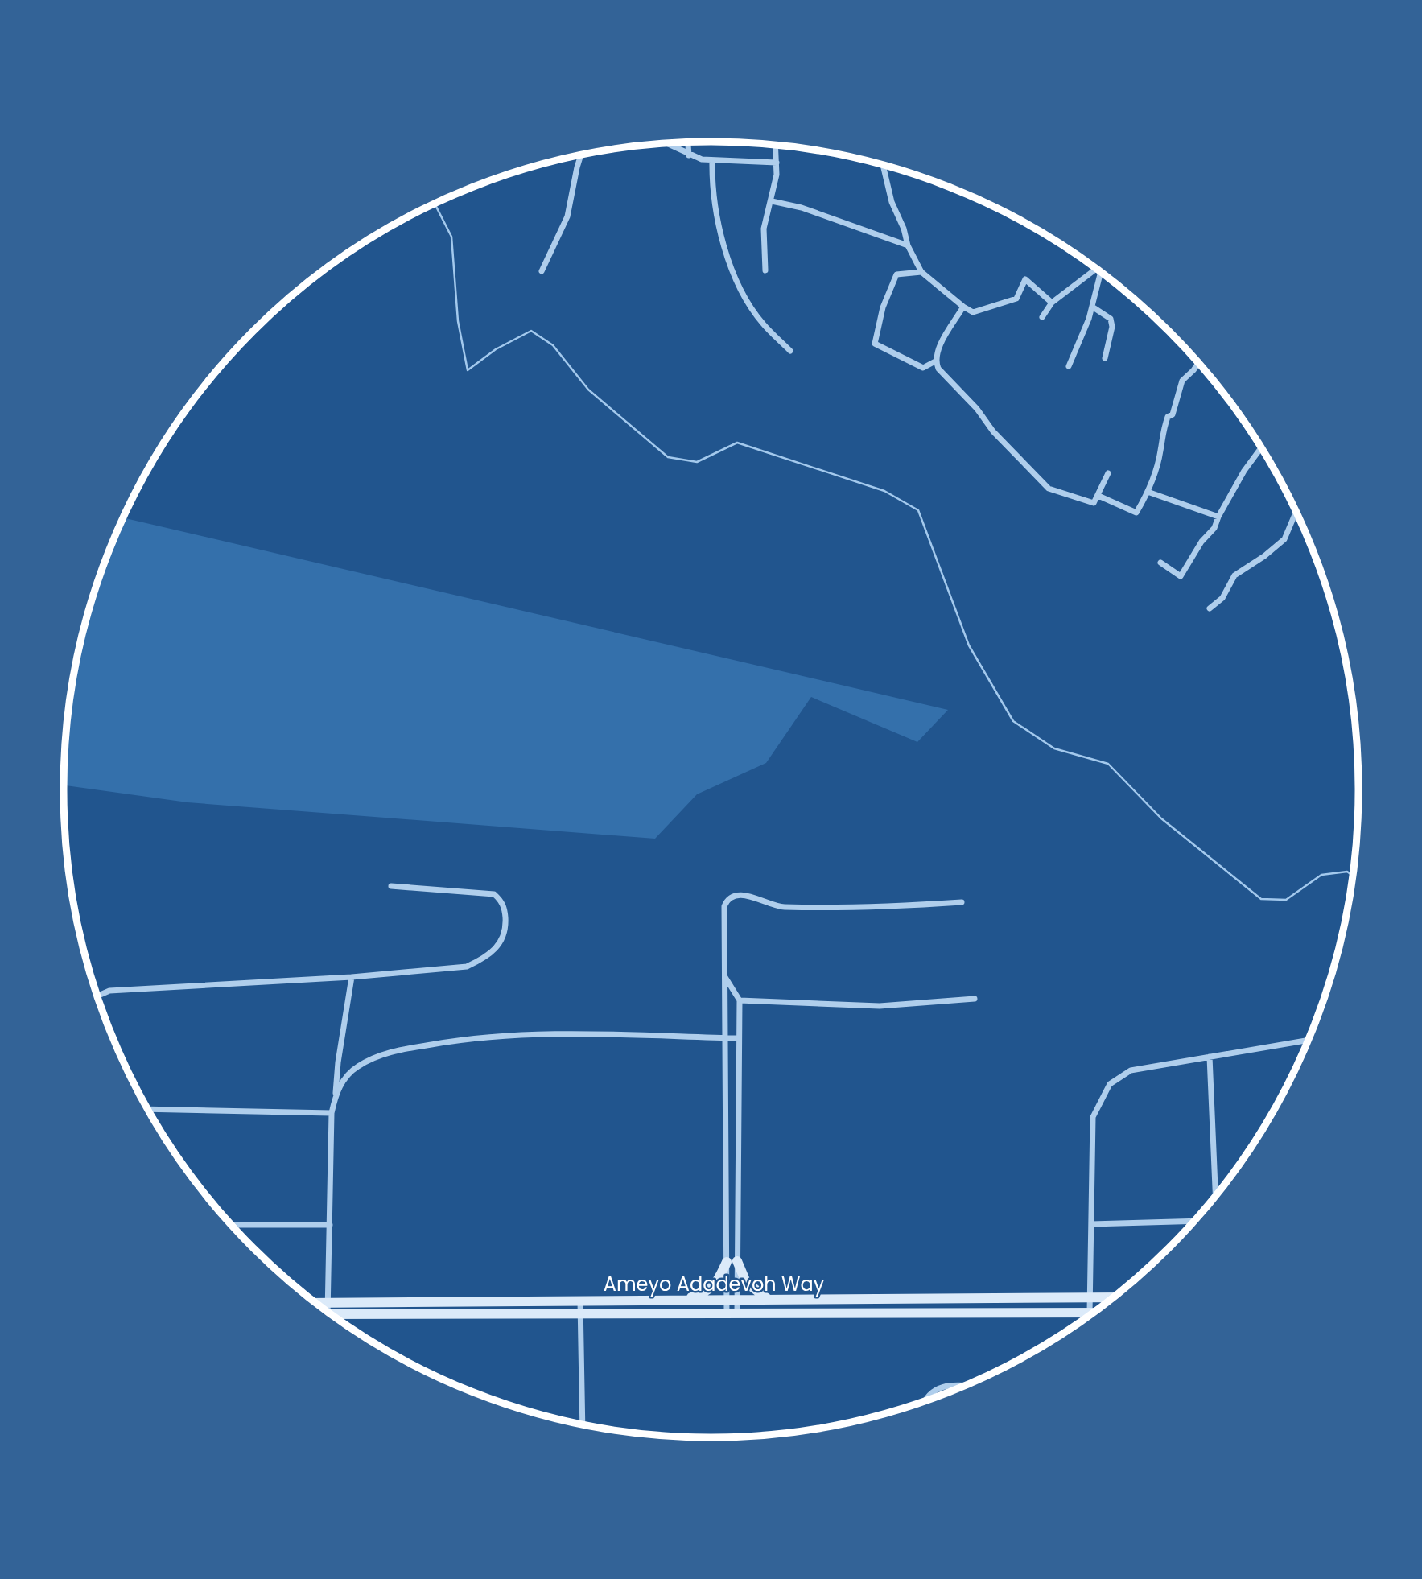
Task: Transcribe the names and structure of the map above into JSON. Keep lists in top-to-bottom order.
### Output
{
  "streets": {
    "street": ["Ameyo Adadevoh Way"]
  }
}
